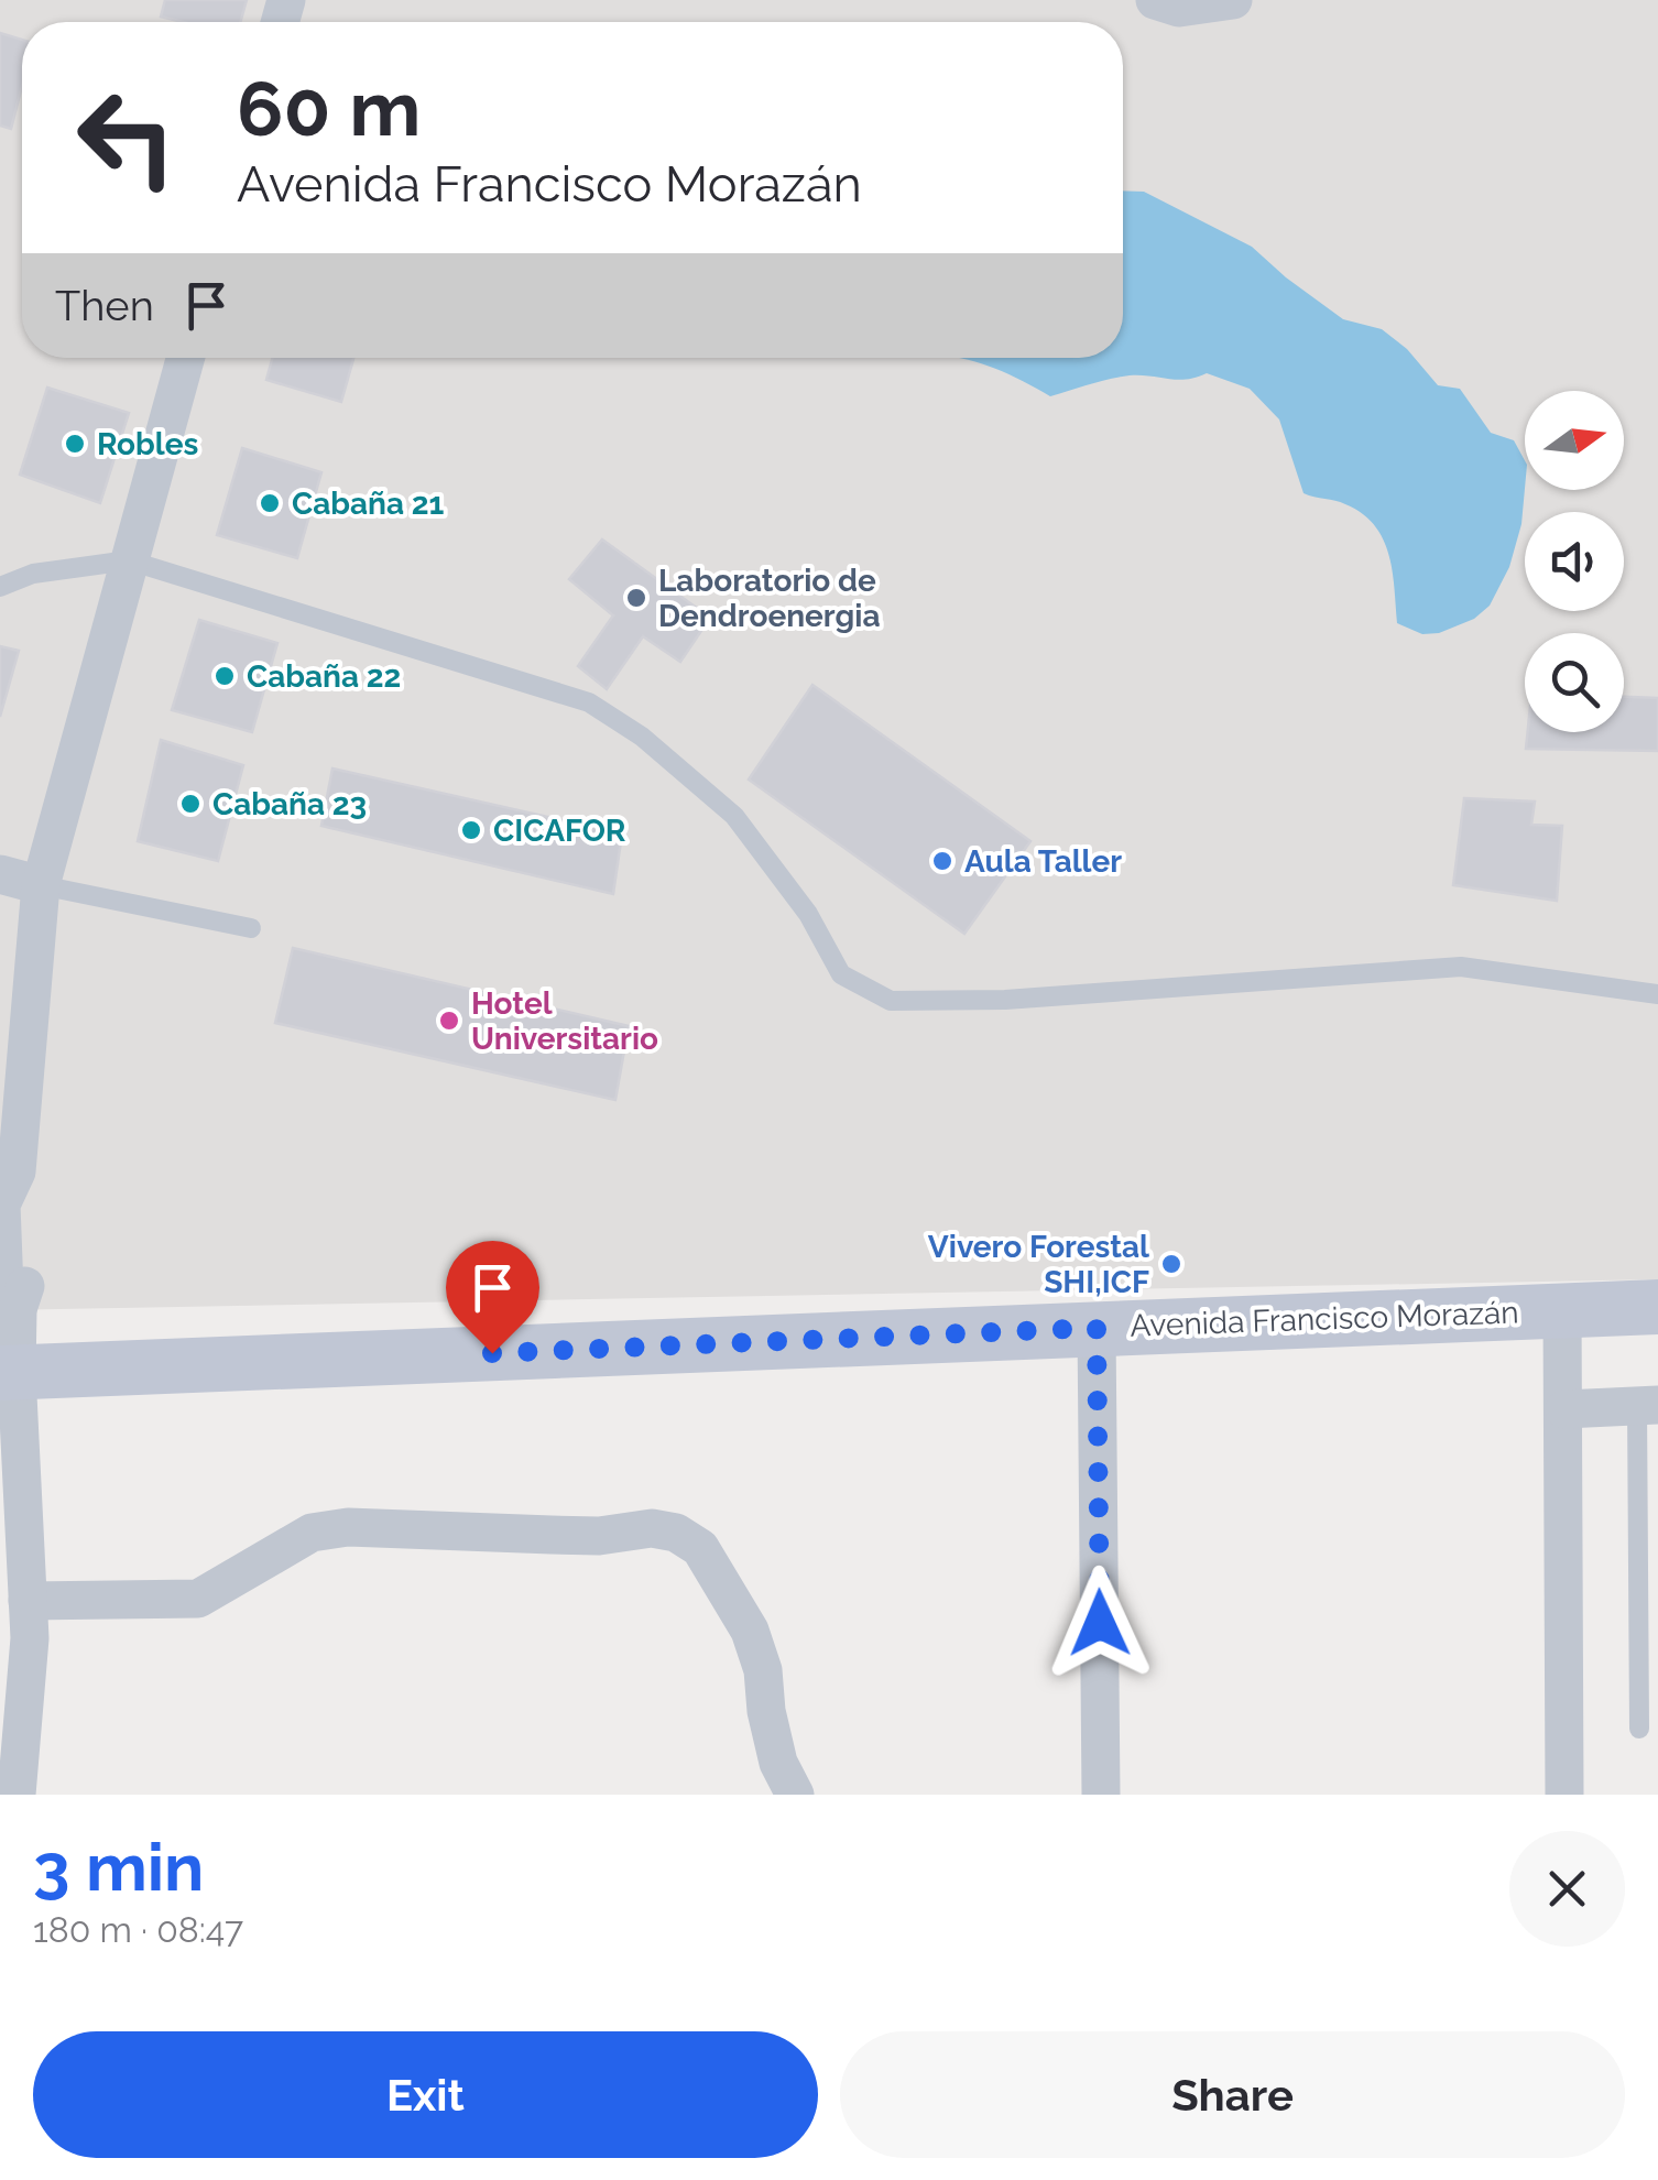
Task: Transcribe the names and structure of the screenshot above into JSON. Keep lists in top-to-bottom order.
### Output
{
  "streets": {
    "main road": ["Avenida Francisco Morazán"]
  },
  "places": [
    "Robles",
    "Cabaña 21",
    "Laboratorio de Dendroenergia",
    "Cabaña 22",
    "Cabaña 23",
    "CICAFOR",
    "Aula Taller",
    "Hotel Universitario",
    "Vivero Forestal SHI,ICF"
  ],
  "north": "right",
  "page": {
    "turn": ["60 m", "Avenida Francisco Morazán"],
    "then": "Then",
    "heading": ["3 min", "180 m · 08:47"],
    "buttons": ["Exit", "Share"]
  }
}
